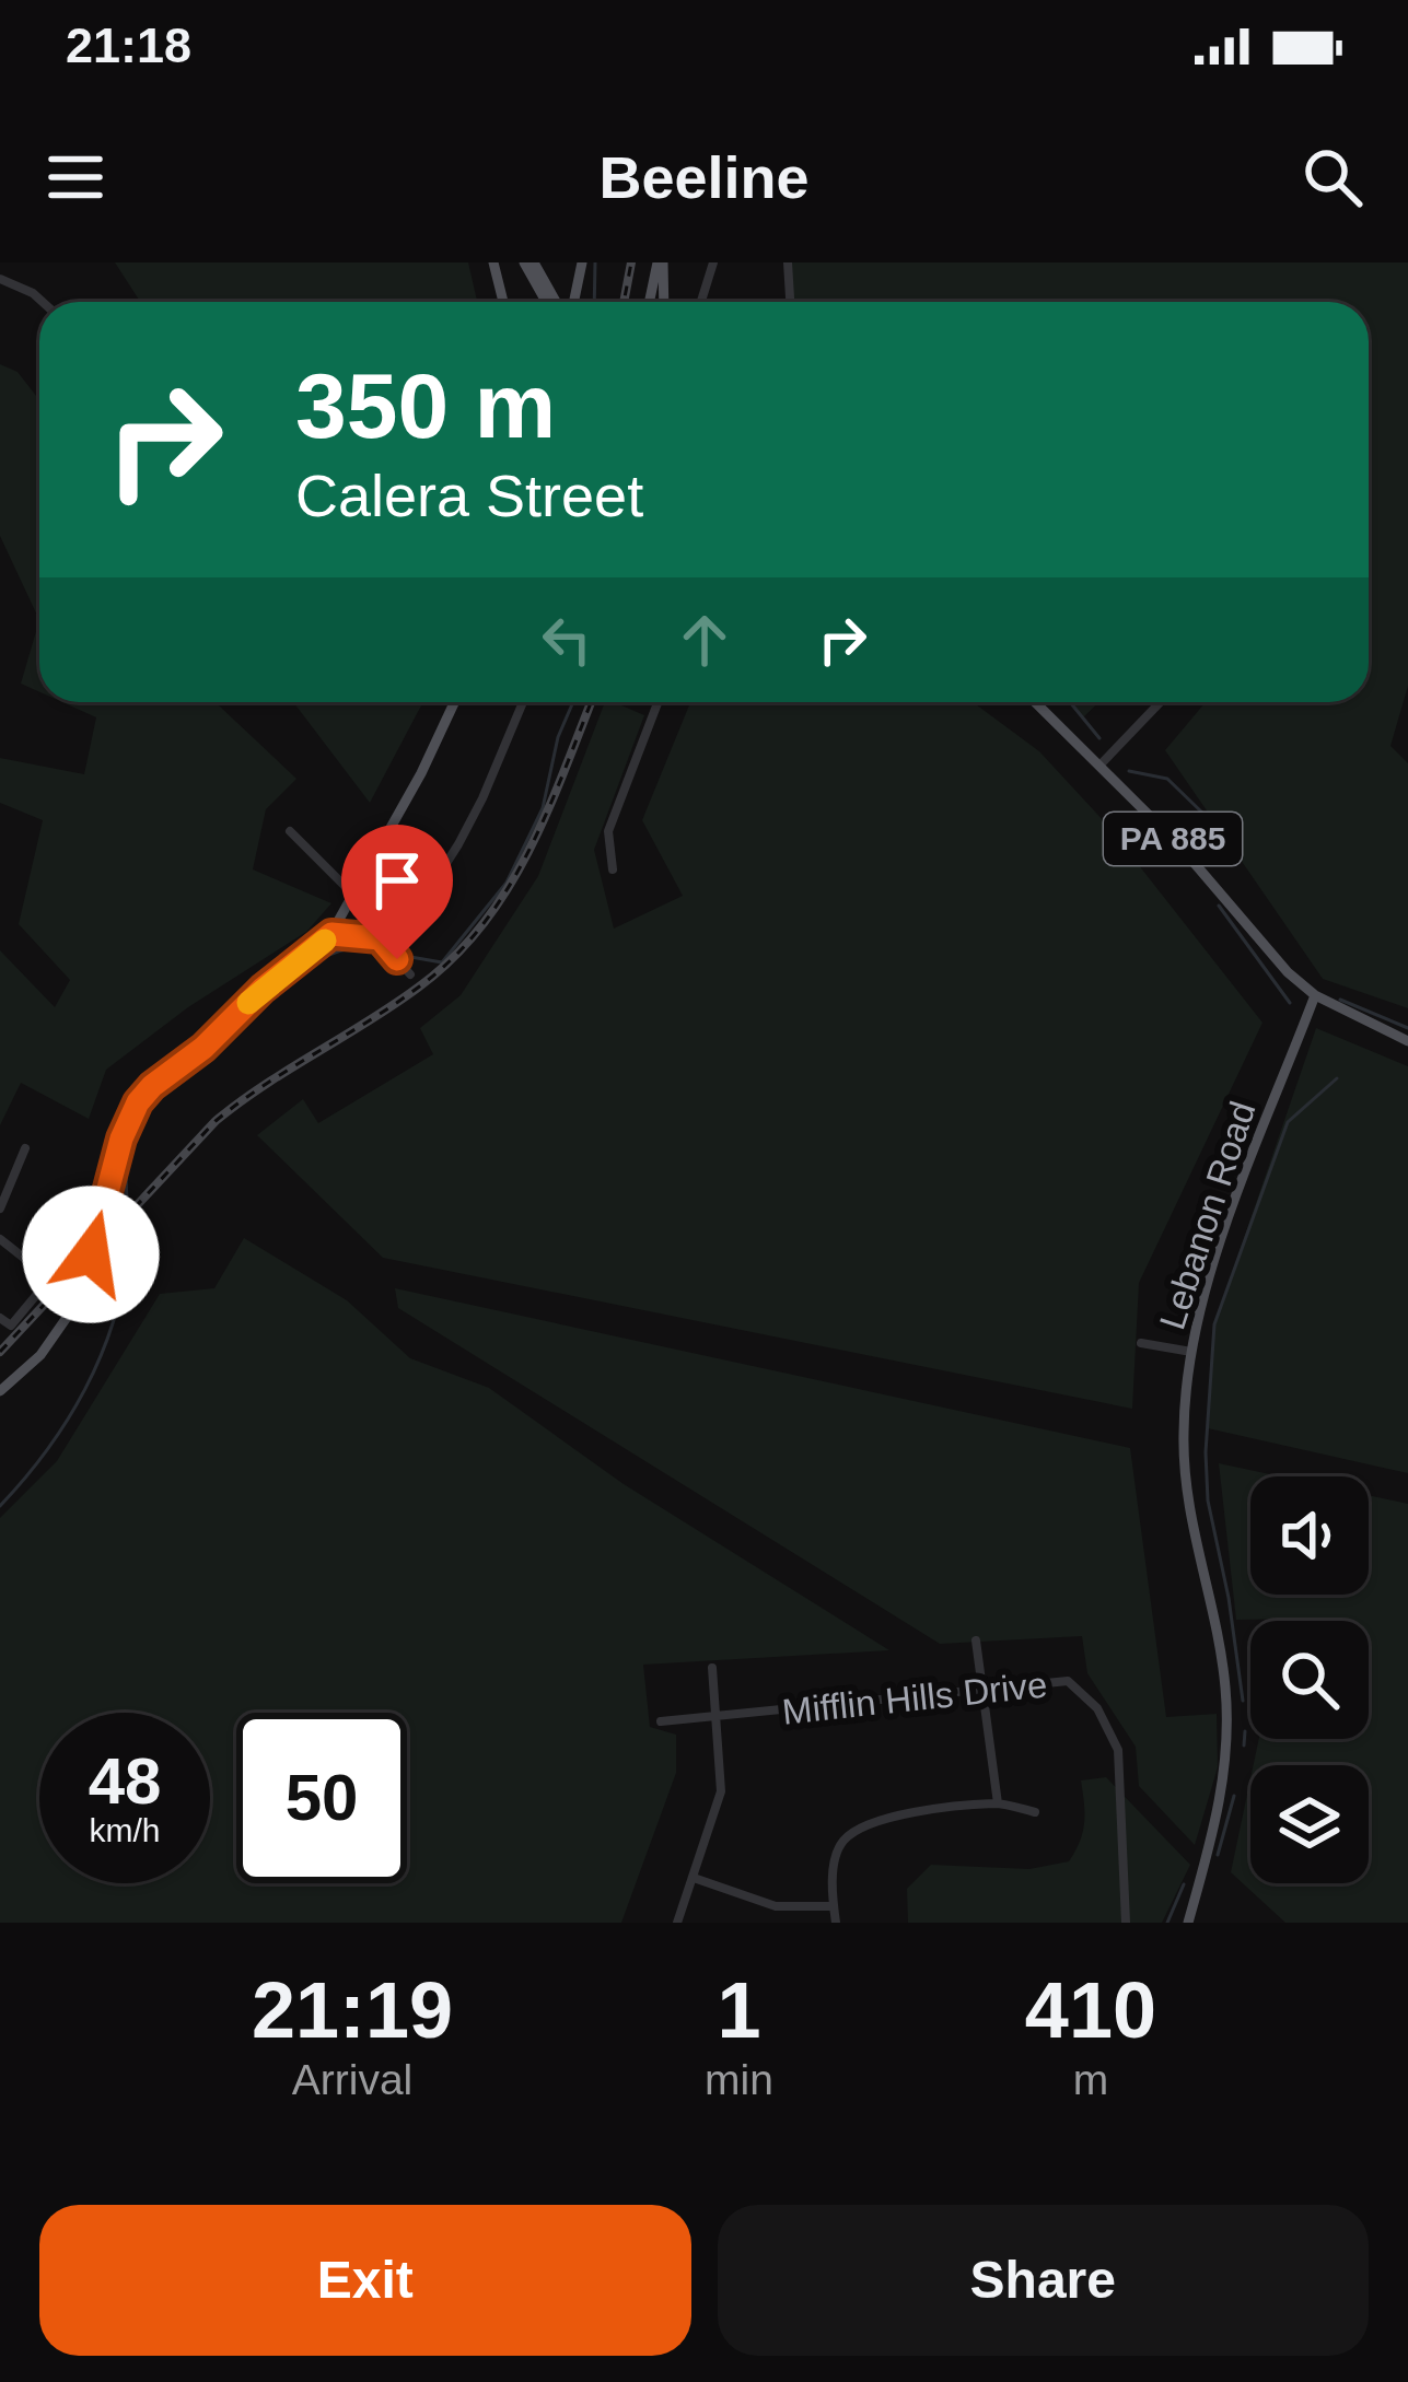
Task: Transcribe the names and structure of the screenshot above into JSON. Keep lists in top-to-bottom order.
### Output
{
  "streets": {
    "main road": ["PA 885", "Lebanon Road"],
    "street": ["Mifflin Hills Drive"]
  },
  "crossings": [
    ["PA 885", "Lebanon Road"]
  ],
  "page": {
    "status": "21:18",
    "header": "Beeline",
    "turn": ["350 m", "Calera Street"],
    "speed": "48 km/h",
    "limit": "50",
    "eta": [
      "21:19",
      "Arrival",
      "1",
      "min",
      "410",
      "m"
    ],
    "buttons": ["Exit", "Share"]
  }
}
